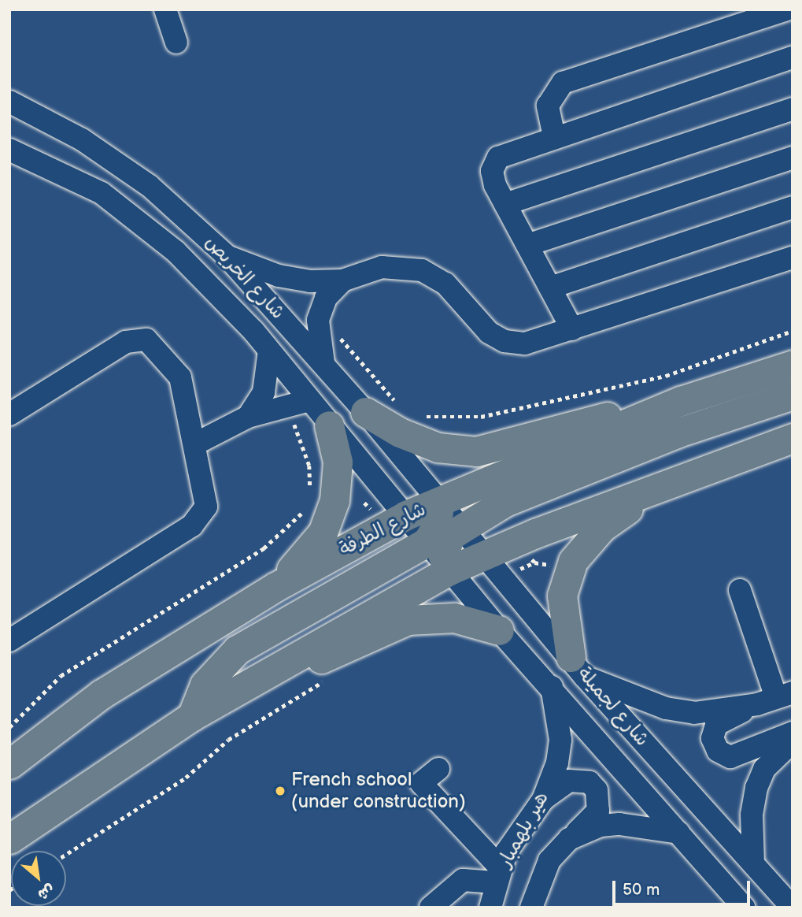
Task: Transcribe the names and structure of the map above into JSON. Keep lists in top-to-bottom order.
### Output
{
  "streets": {
    "main road": ["شارع الطرفة"],
    "street": ["شارع الخريص", "شارع لجميلة", "هير بلهمبار"]
  },
  "crossings": [
    ["شارع الخريص", "شارع الطرفة"],
    ["شارع الخريص", "شارع لجميلة"],
    ["شارع الطرفة", "شارع لجميلة"],
    ["شارع لجميلة", "هير بلهمبار"]
  ],
  "places": ["French school (under construction)"],
  "scale_bar": "50 m",
  "north": "bottom right"
}
